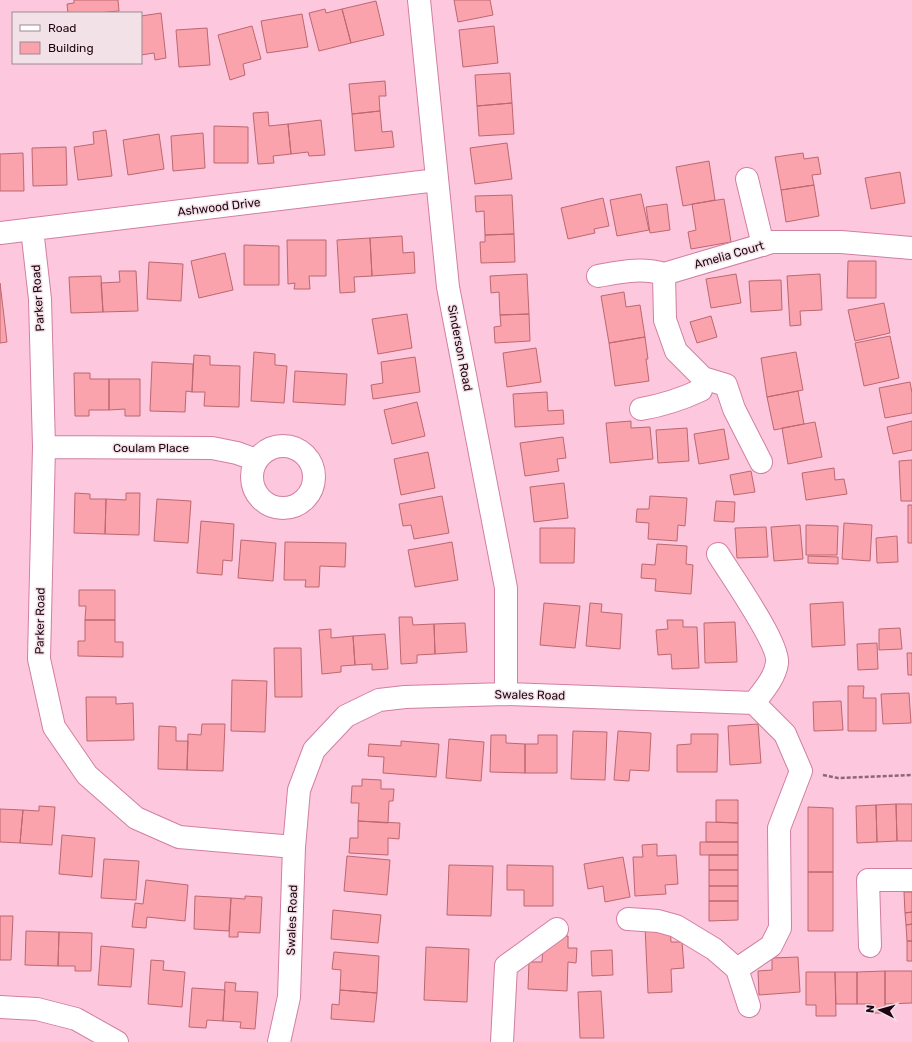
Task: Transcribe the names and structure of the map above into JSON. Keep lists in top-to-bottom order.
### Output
{
  "streets": {
    "street": [
      "Ashwood Drive",
      "Amelia Court",
      "Parker Road",
      "Sinderson Road",
      "Coulam Place",
      "Swales Road"
    ]
  },
  "crossings": [
    ["Ashwood Drive", "Parker Road"],
    ["Ashwood Drive", "Sinderson Road"],
    ["Parker Road", "Coulam Place"],
    ["Parker Road", "Swales Road"],
    ["Sinderson Road", "Swales Road"]
  ],
  "legend": ["Road", "Building"],
  "north": "left"
}
